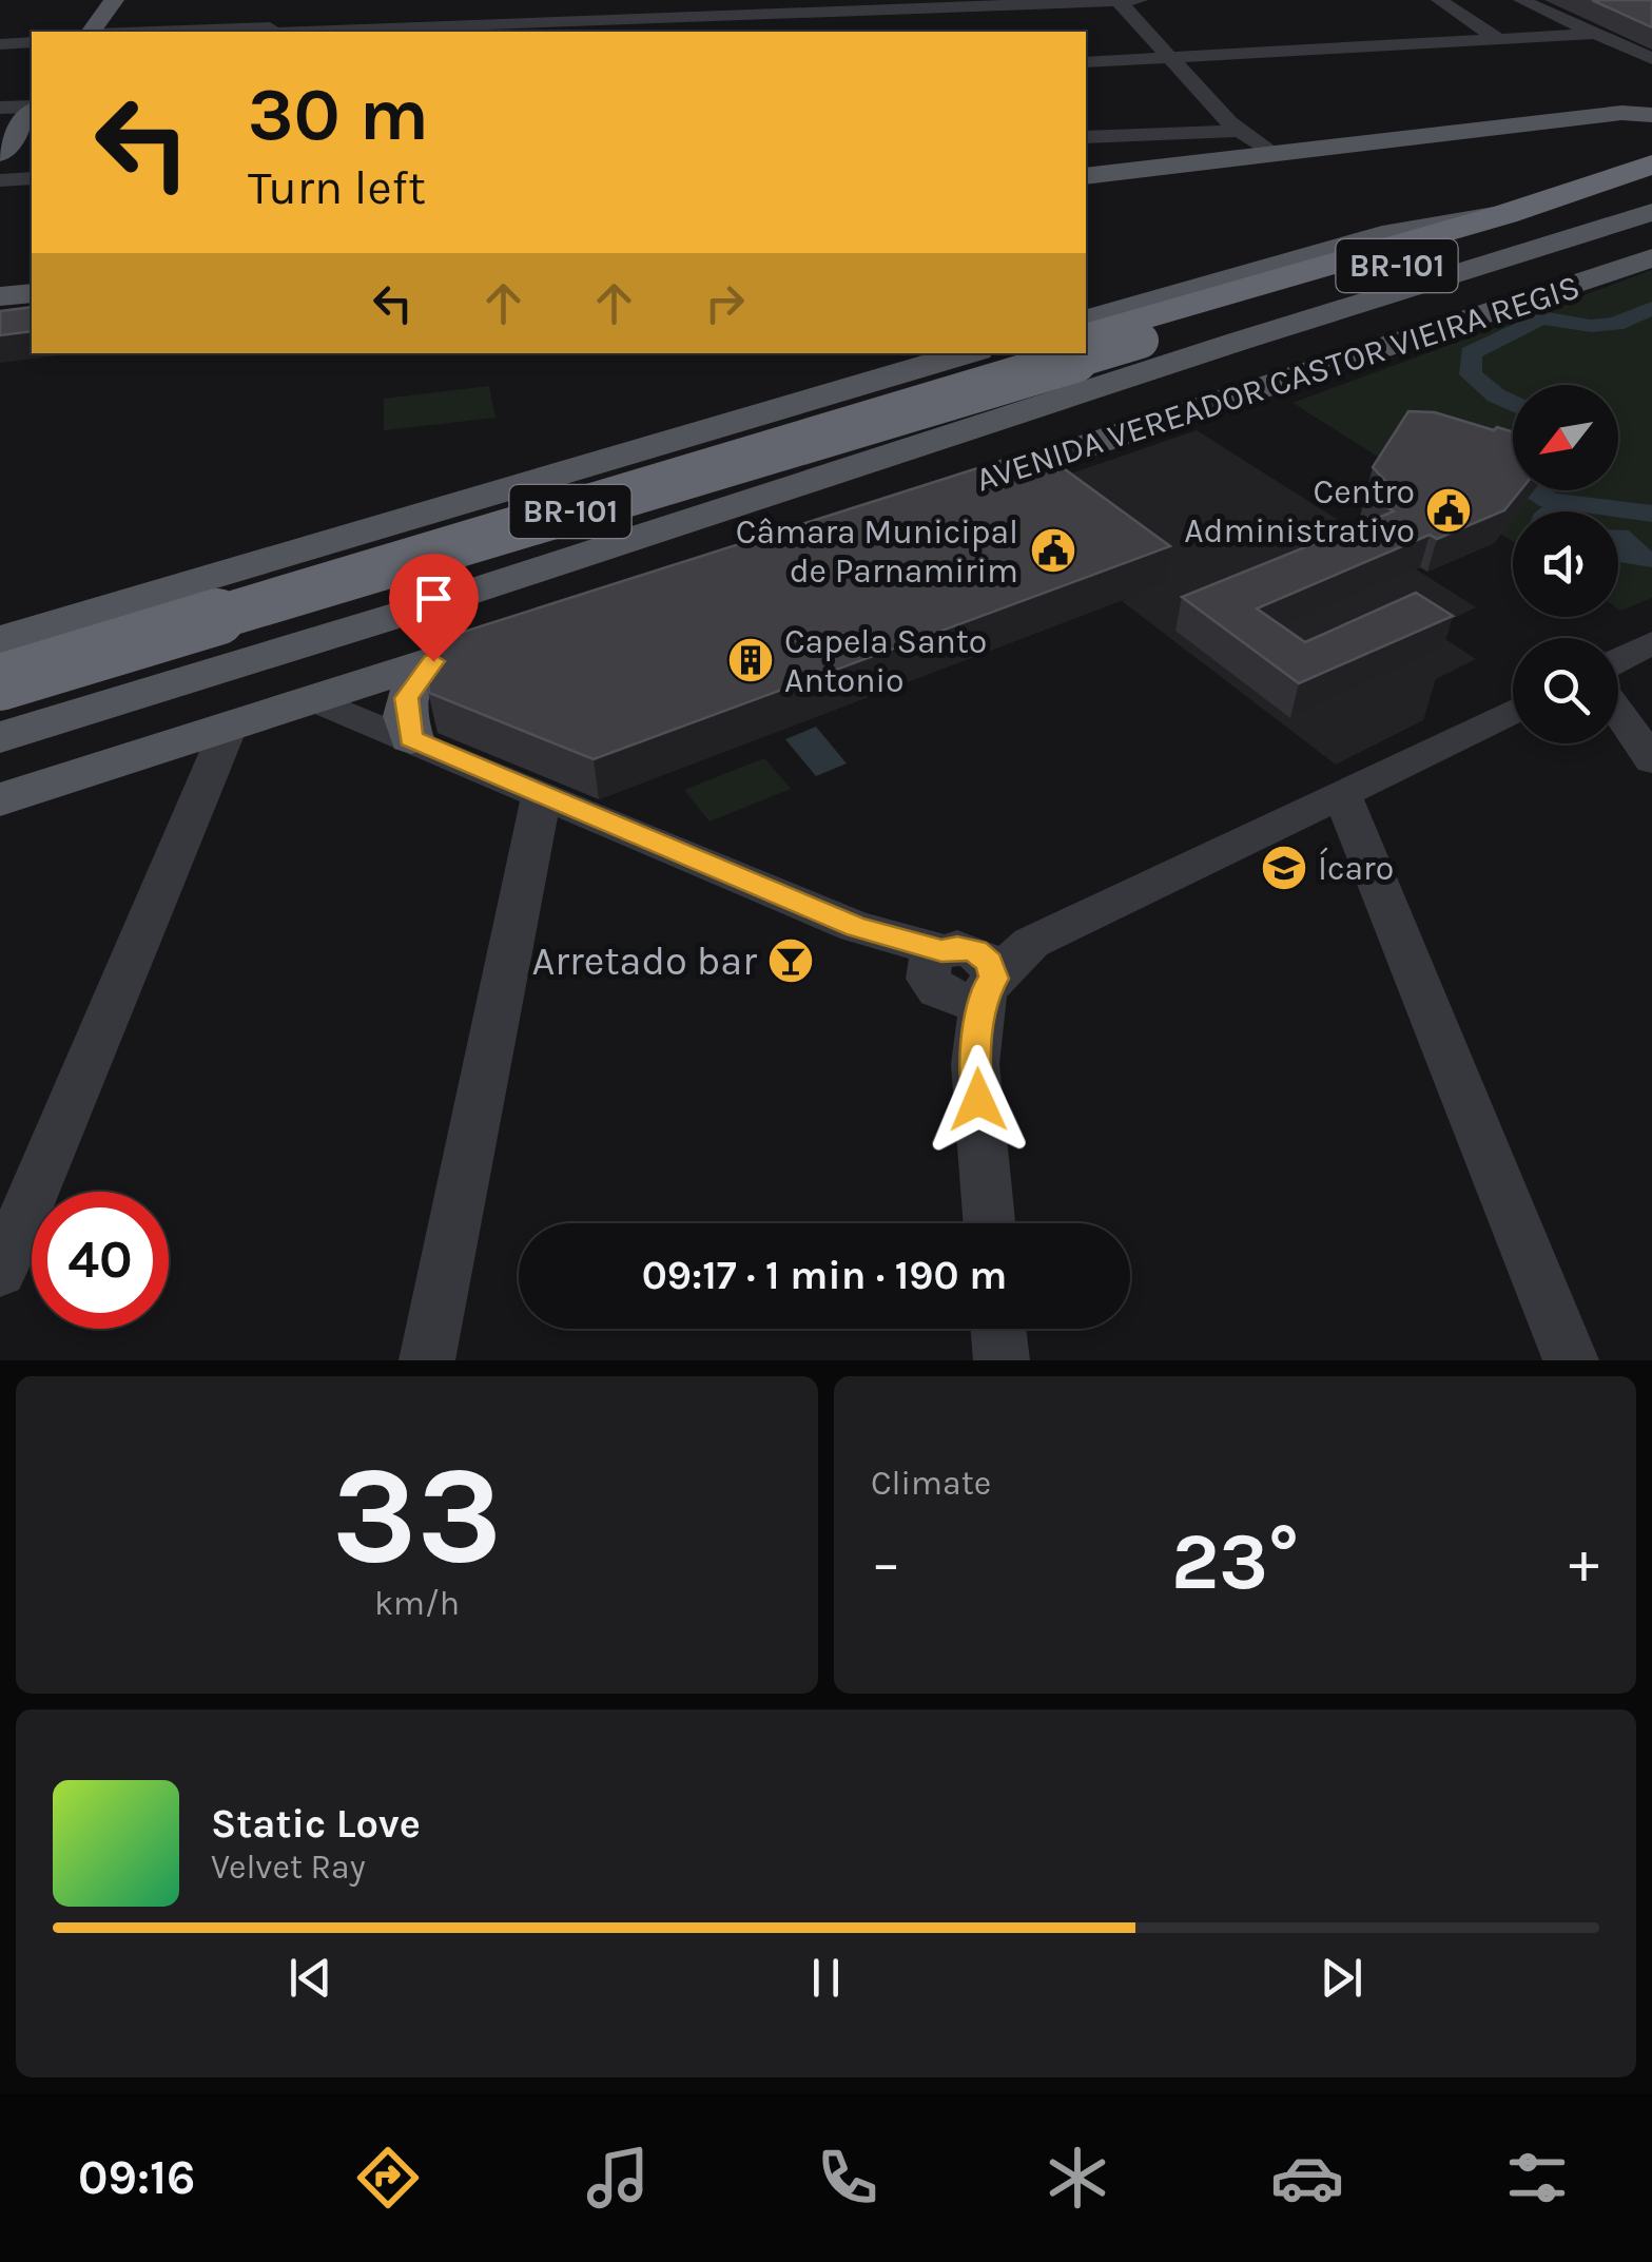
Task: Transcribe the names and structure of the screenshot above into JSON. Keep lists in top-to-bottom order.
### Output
{
  "streets": {
    "highway": ["BR-101"],
    "main road": ["AVENIDA VEREADOR CASTOR VIEIRA REGIS"]
  },
  "places": {
    "public building": ["Centro Administrativo", "Câmara Municipal de Parnamirim"],
    "building": ["Capela Santo Antonio"],
    "school or university": ["Ícaro"],
    "bar": ["Arretado bar"]
  },
  "north": "bottom left",
  "page": {
    "turn": ["30 m", "Turn left"],
    "limit": "40",
    "trip": "09:17 · 1 min · 190 m",
    "tile": [
      ["33", "km/h"],
      "Climate"
    ],
    "heat": ["−", "23°", "+"],
    "song": ["Static Love", "Velvet Ray"],
    "tabs": "09:16"
  }
}
